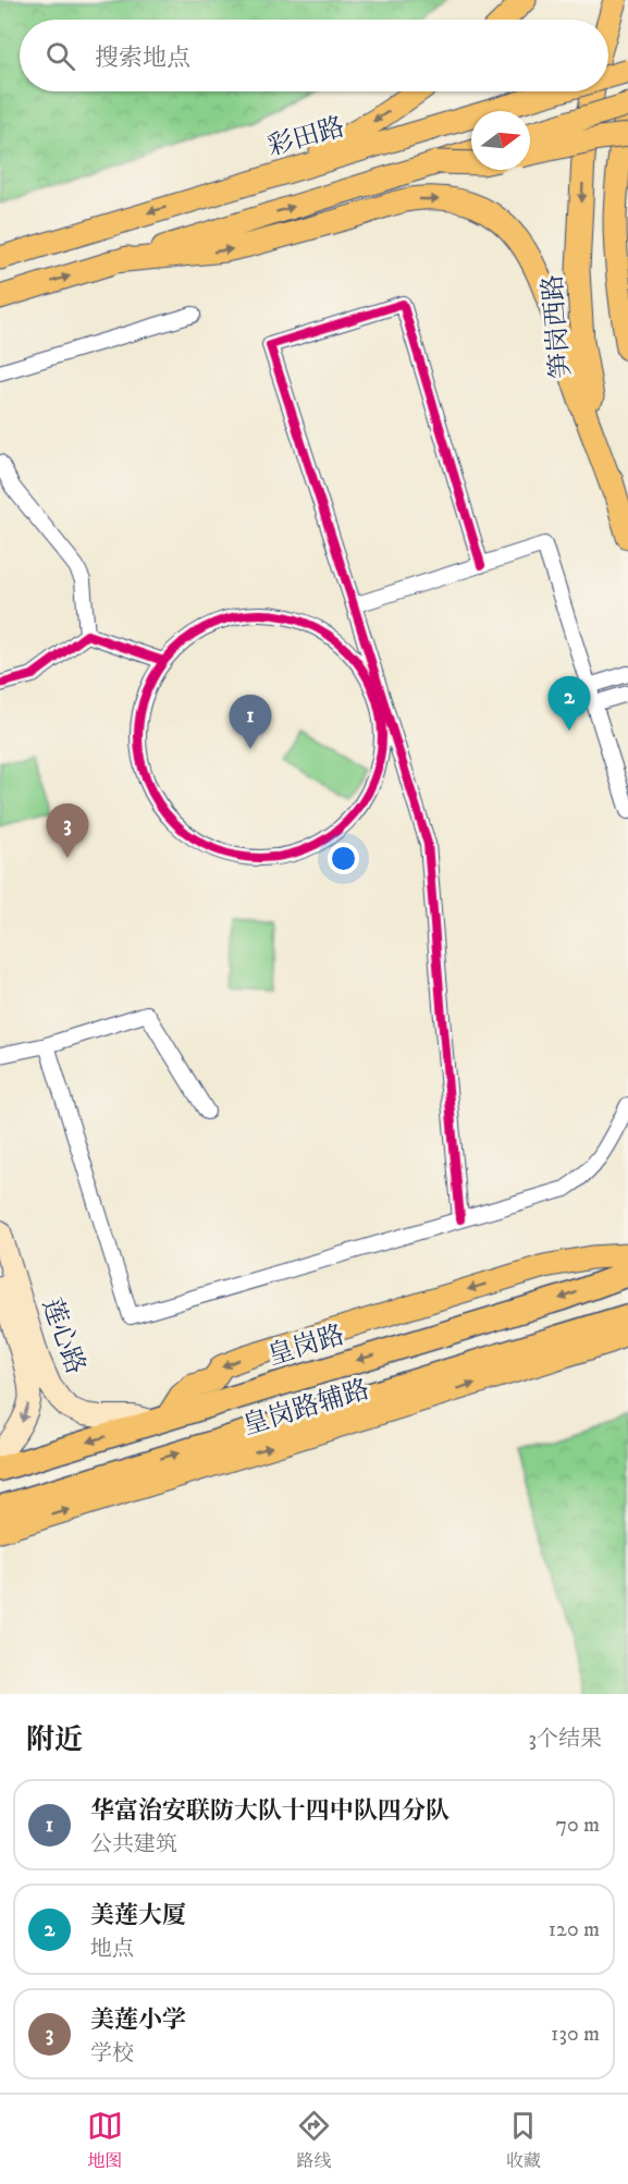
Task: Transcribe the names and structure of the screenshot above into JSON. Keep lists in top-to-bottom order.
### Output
{
  "streets": {
    "highway": ["皇岗路"],
    "main road": [
      "彩田路",
      "笋岗西路",
      "莲心路",
      "皇岗路辅路"
    ]
  },
  "crossings": [
    ["莲心路", "皇岗路"]
  ],
  "one_way": ["莲心路"],
  "north": "right",
  "page": {
    "search": "搜索地点",
    "pins": ["2", "1", "3"],
    "heading": ["附近", "3个结果"],
    "list": [
      {
        "mark": "1",
        "name": "华富治安联防大队十四中队四分队",
        "note": "公共建筑",
        "value": "70 m"
      },
      {
        "mark": "2",
        "name": "美莲大厦",
        "note": "地点",
        "value": "120 m"
      },
      {
        "mark": "3",
        "name": "美莲小学",
        "note": "学校",
        "value": "130 m"
      }
    ],
    "nav": ["地图", "路线", "收藏"]
  }
}
